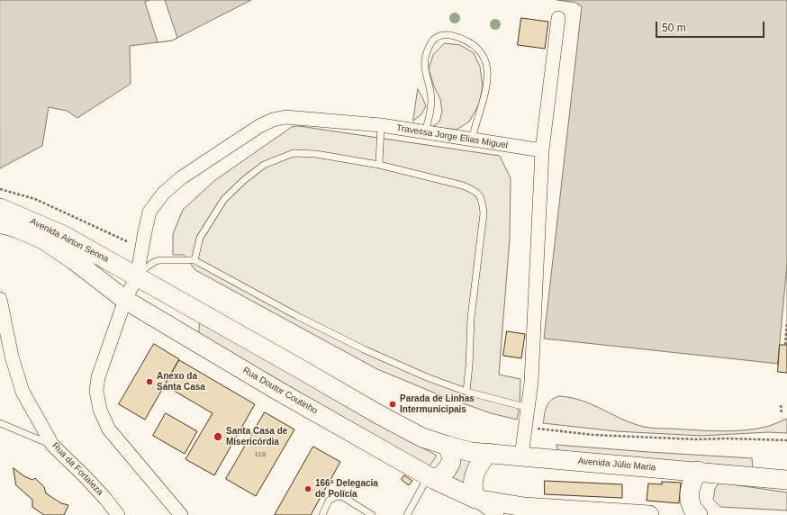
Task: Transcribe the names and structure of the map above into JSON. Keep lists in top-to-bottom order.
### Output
{
  "streets": {
    "main road": ["Avenida Airton Senna", "Rua Doutor Coutinho", "Avenida Júlio Maria"],
    "street": ["Travessa Jorge Elias Miguel", "Rua da Fortaleza"]
  },
  "crossings": [
    ["Travessa Jorge Elias Miguel", "Avenida Airton Senna"],
    ["Travessa Jorge Elias Miguel", "Rua Doutor Coutinho"],
    ["Avenida Airton Senna", "Rua Doutor Coutinho"]
  ],
  "places": [
    "Anexo da Santa Casa",
    "Parada de Linhas Intermunicipais",
    "Santa Casa de Misericórdia",
    "166ª Delegacia de Polícia"
  ],
  "house_numbers": ["116"],
  "scale_bar": "50 m"
}
